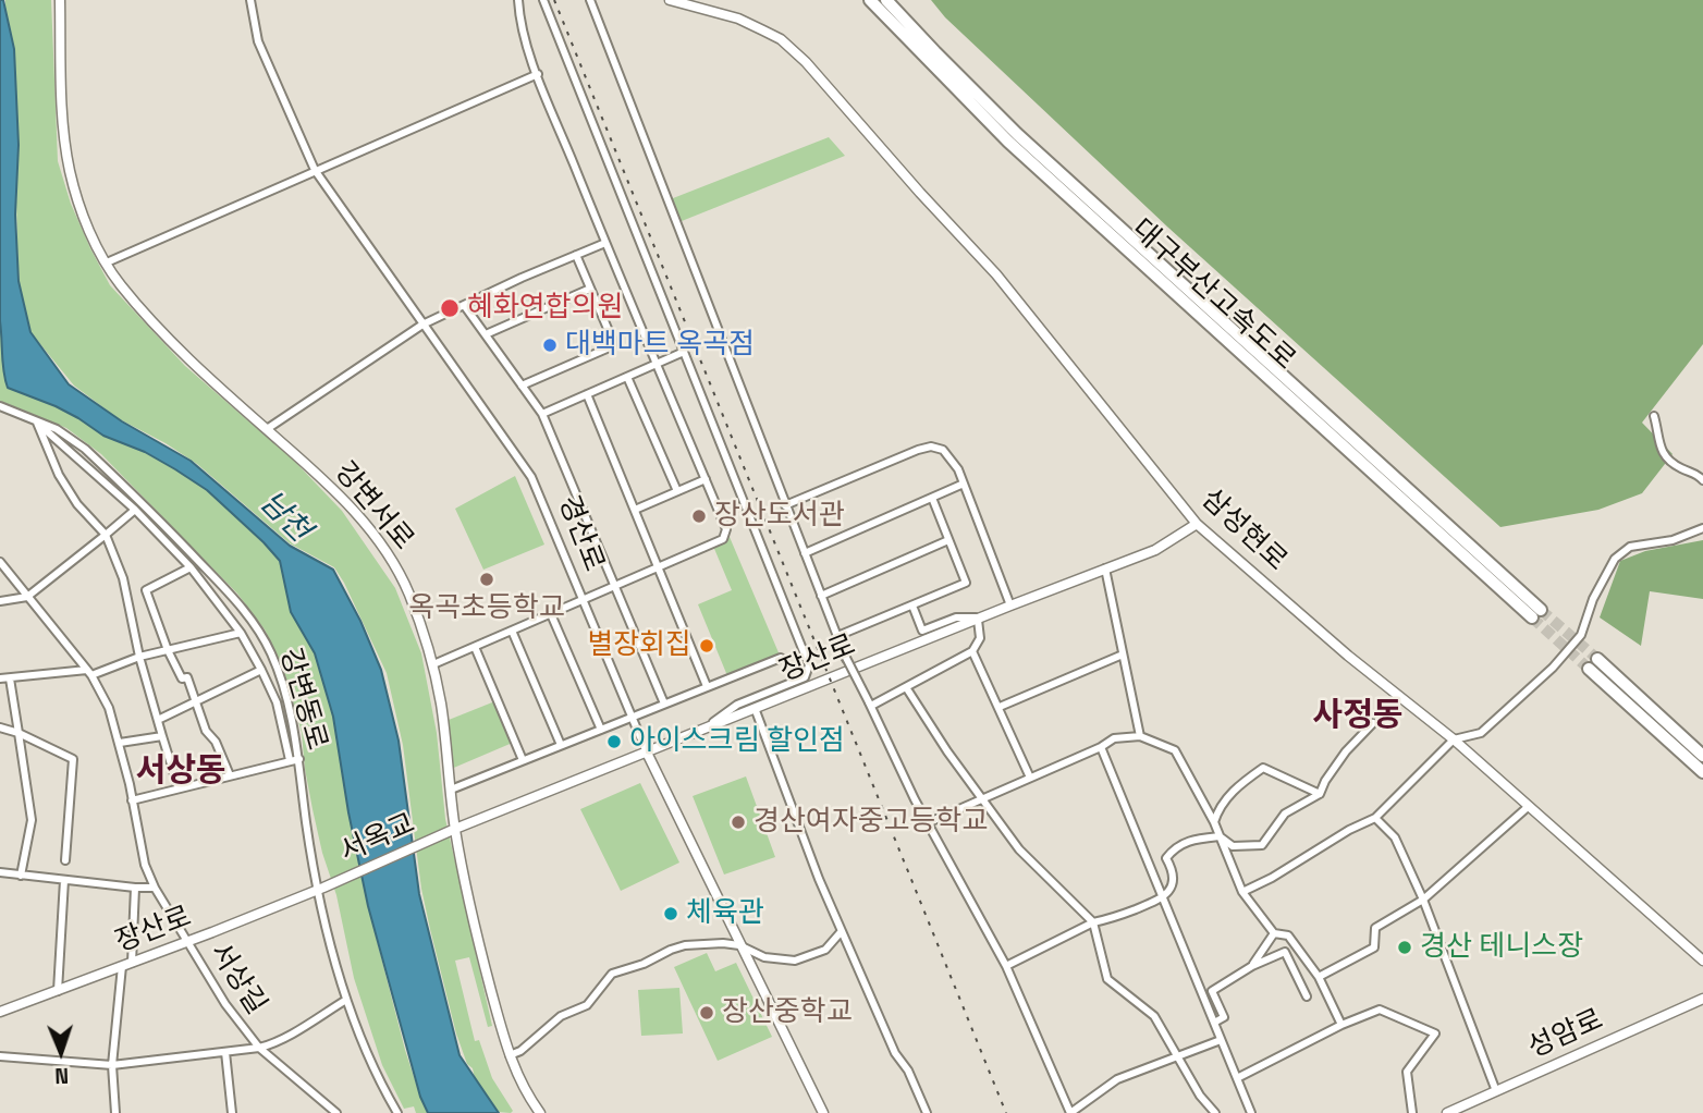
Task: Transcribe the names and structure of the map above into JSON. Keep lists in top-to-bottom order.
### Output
{
  "streets": {
    "highway": ["대구부산고속도로"],
    "street": [
      "강변서로",
      "삼성현로",
      "경산로",
      "장산로",
      "강변동로",
      "서옥교",
      "서상길",
      "성암로"
    ]
  },
  "crossings": [
    ["강변서로", "장산로"],
    ["강변서로", "서옥교"],
    ["삼성현로", "장산로"],
    ["경산로", "장산로"],
    ["장산로", "강변동로"],
    ["장산로", "서옥교"],
    ["장산로", "서상길"],
    ["강변동로", "서옥교"]
  ],
  "districts": ["사정동", "서상동"],
  "water": ["남천"],
  "places": [
    "혜화연합의원",
    "대백마트 옥곡점",
    "장산도서관",
    "옥곡초등학교",
    "별장회집",
    "아이스크림 할인점",
    "경산여자중고등학교",
    "체육관",
    "경산 테니스장",
    "장산중학교"
  ],
  "north": "bottom"
}
